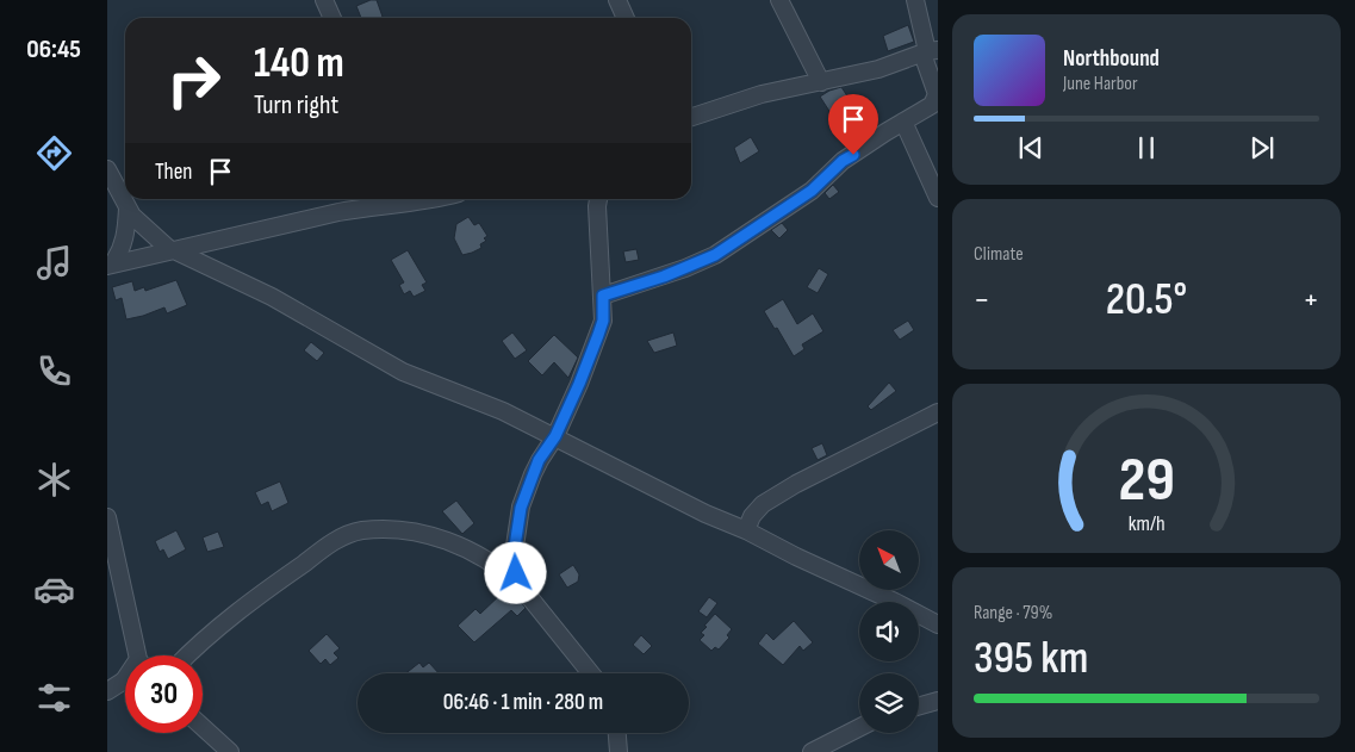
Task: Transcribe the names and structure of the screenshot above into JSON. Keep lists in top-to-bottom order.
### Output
{
  "north": "top left",
  "page": {
    "tabs": "06:45",
    "turn": ["140 m", "Turn right"],
    "song": ["Northbound", "June Harbor"],
    "then": "Then",
    "tile": [
      "Climate",
      ["Range · 79%", "395 km"]
    ],
    "heat": ["−", "20.5°", "+"],
    "limit": "30",
    "trip": "06:46 · 1 min · 280 m",
    "gauge": ["29", "km/h"]
  }
}
